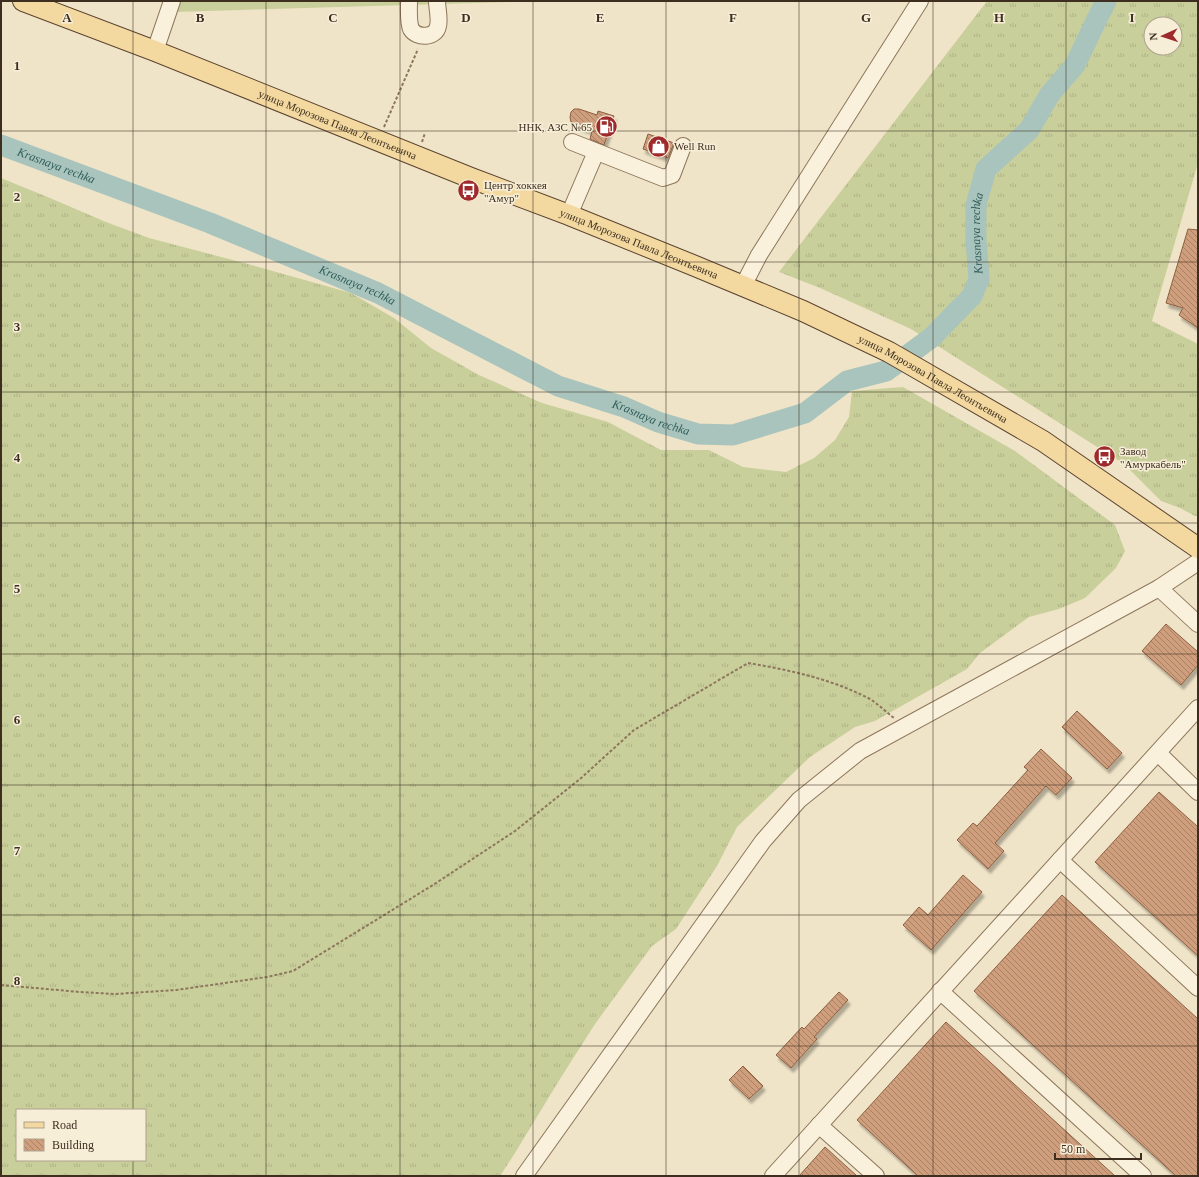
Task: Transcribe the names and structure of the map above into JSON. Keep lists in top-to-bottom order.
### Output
{
  "streets": {
    "main road": ["улица Морозова Павла Леонтьевича"]
  },
  "water": ["Krasnaya rechka"],
  "places": {
    "fuel station": ["ННК, АЗС №65"],
    "shop": ["Well Run"],
    "bus stop": ["Центр хоккея \"Амур\"", "Завод \"Амуркабель\""]
  },
  "legend": ["Road", "Building"],
  "scale_bar": "50 m",
  "north": "left",
  "grid": {
    "columns": [
      "A",
      "B",
      "C",
      "D",
      "E",
      "F",
      "G",
      "H",
      "I"
    ],
    "rows": [
      "1",
      "2",
      "3",
      "4",
      "5",
      "6",
      "7",
      "8"
    ]
  }
}
